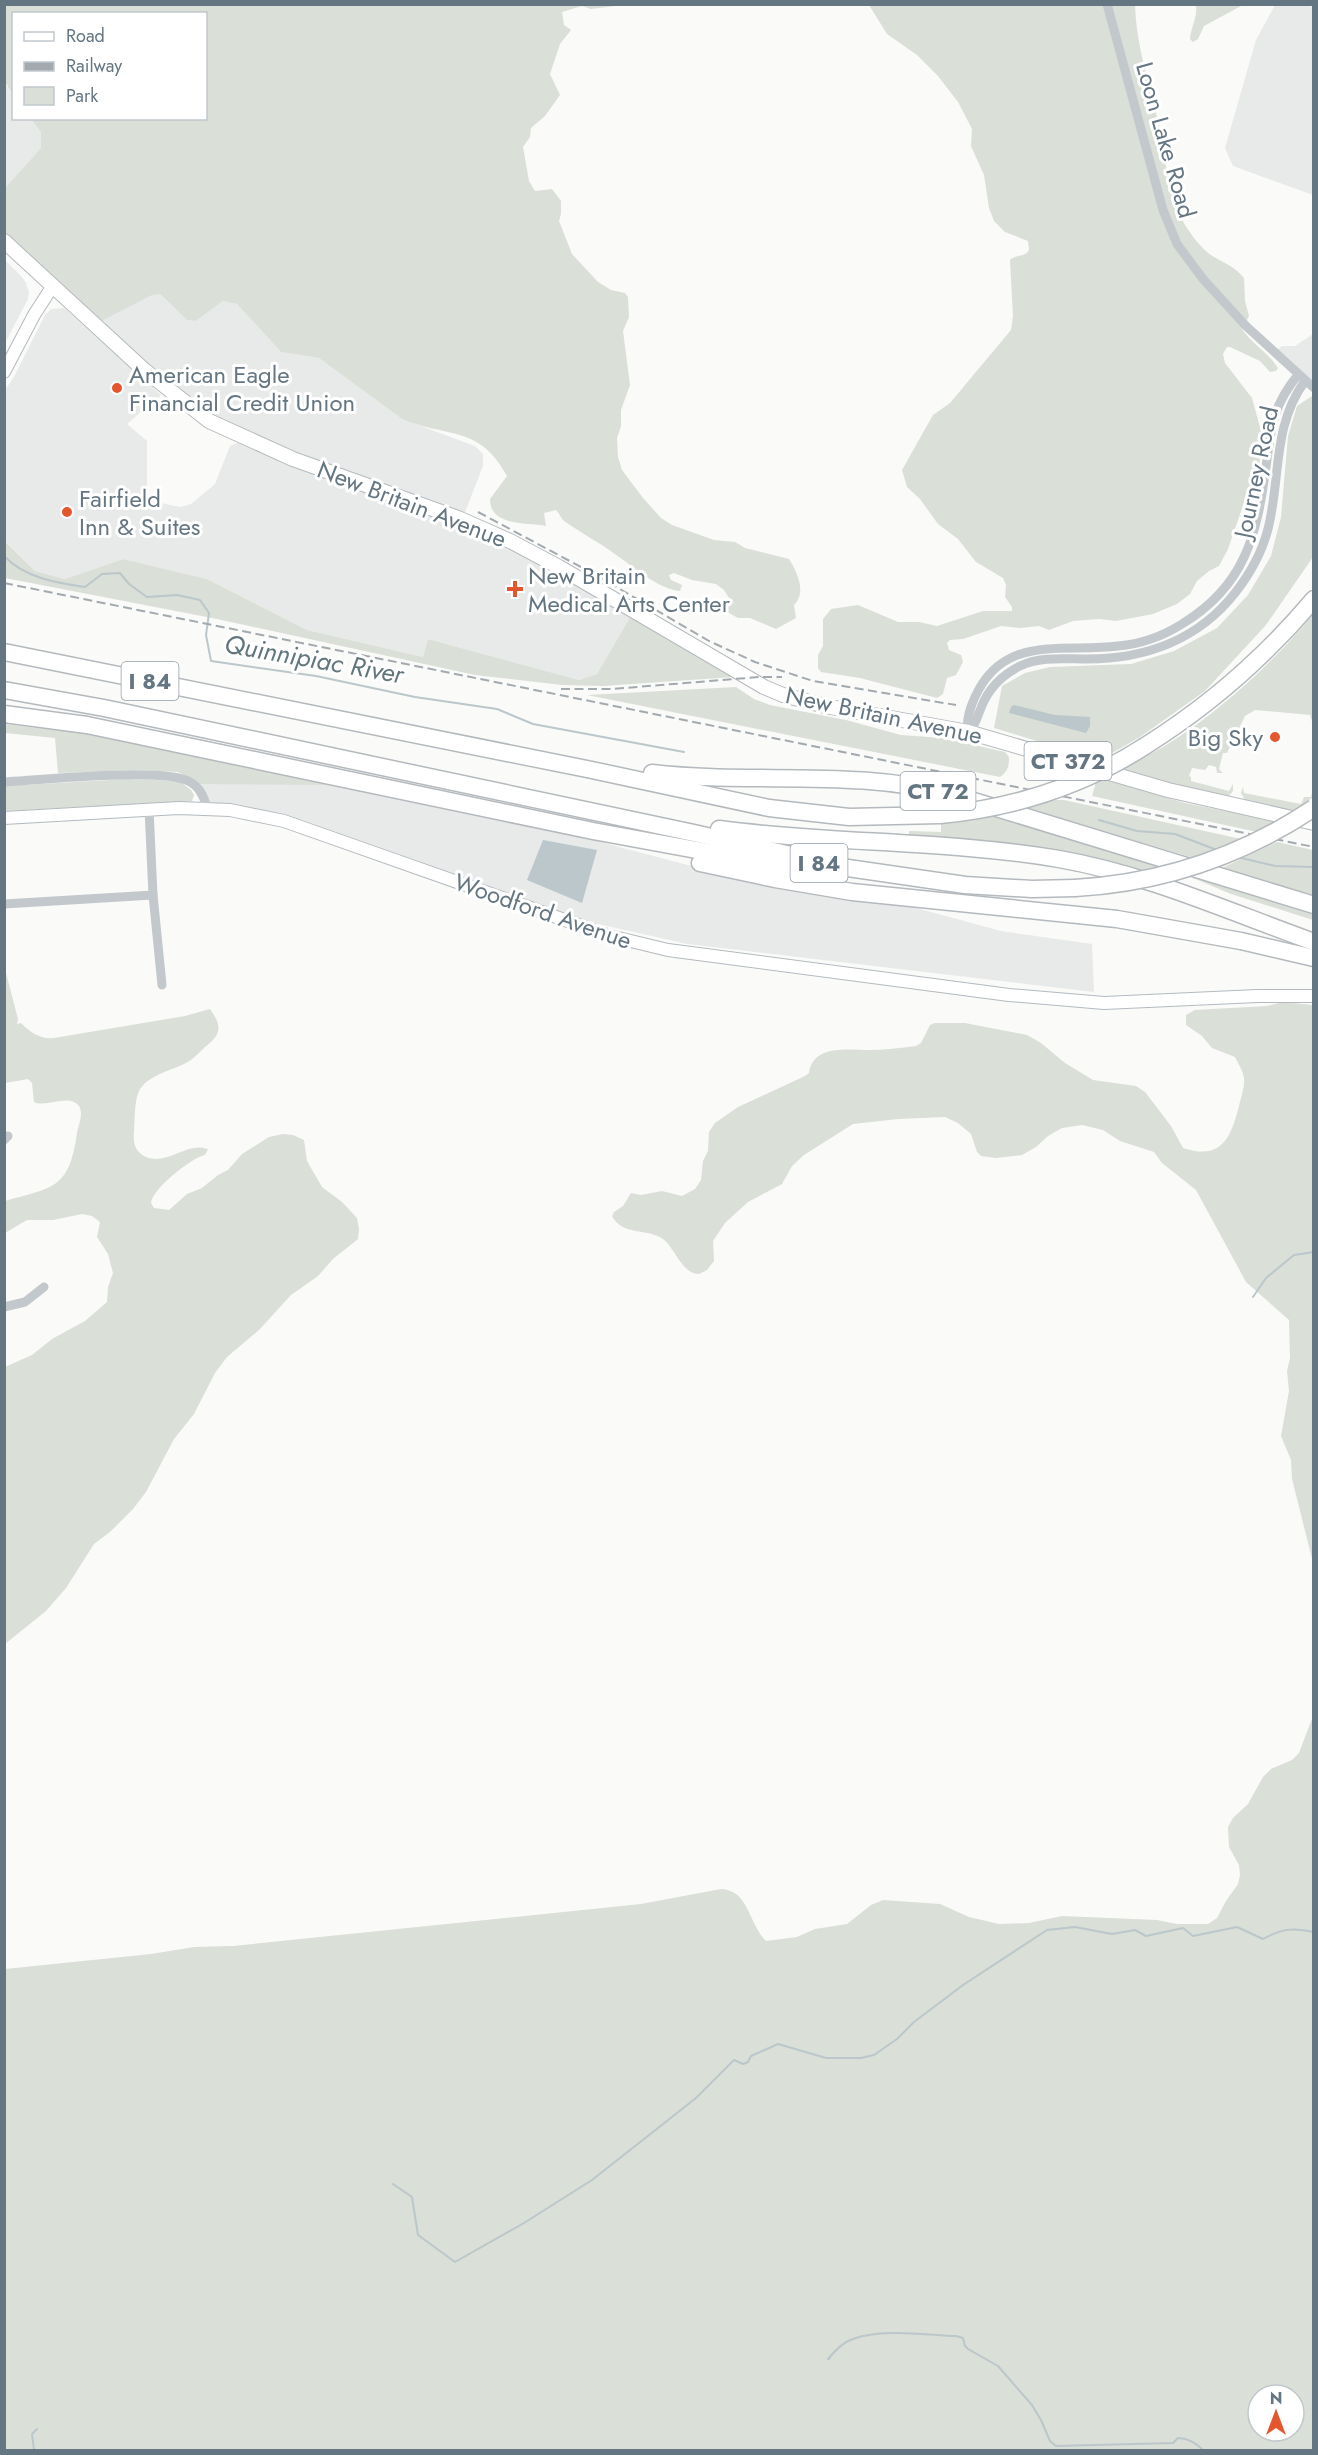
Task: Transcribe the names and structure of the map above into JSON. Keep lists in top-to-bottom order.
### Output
{
  "streets": {
    "highway": ["I 84", "CT 72"],
    "main road": ["New Britain Avenue", "CT 372"],
    "street": ["Loon Lake Road", "Journey Road", "Woodford Avenue"]
  },
  "crossings": [
    ["Loon Lake Road", "Journey Road"],
    ["Journey Road", "New Britain Avenue"],
    ["I 84", "CT 72"]
  ],
  "water": ["Quinnipiac River"],
  "places": {
    "other": ["American Eagle Financial Credit Union", "Fairfield Inn & Suites", "Big Sky"],
    "health": ["New Britain Medical Arts Center"]
  },
  "legend": ["Road", "Railway", "Park"],
  "north": "top"
}
